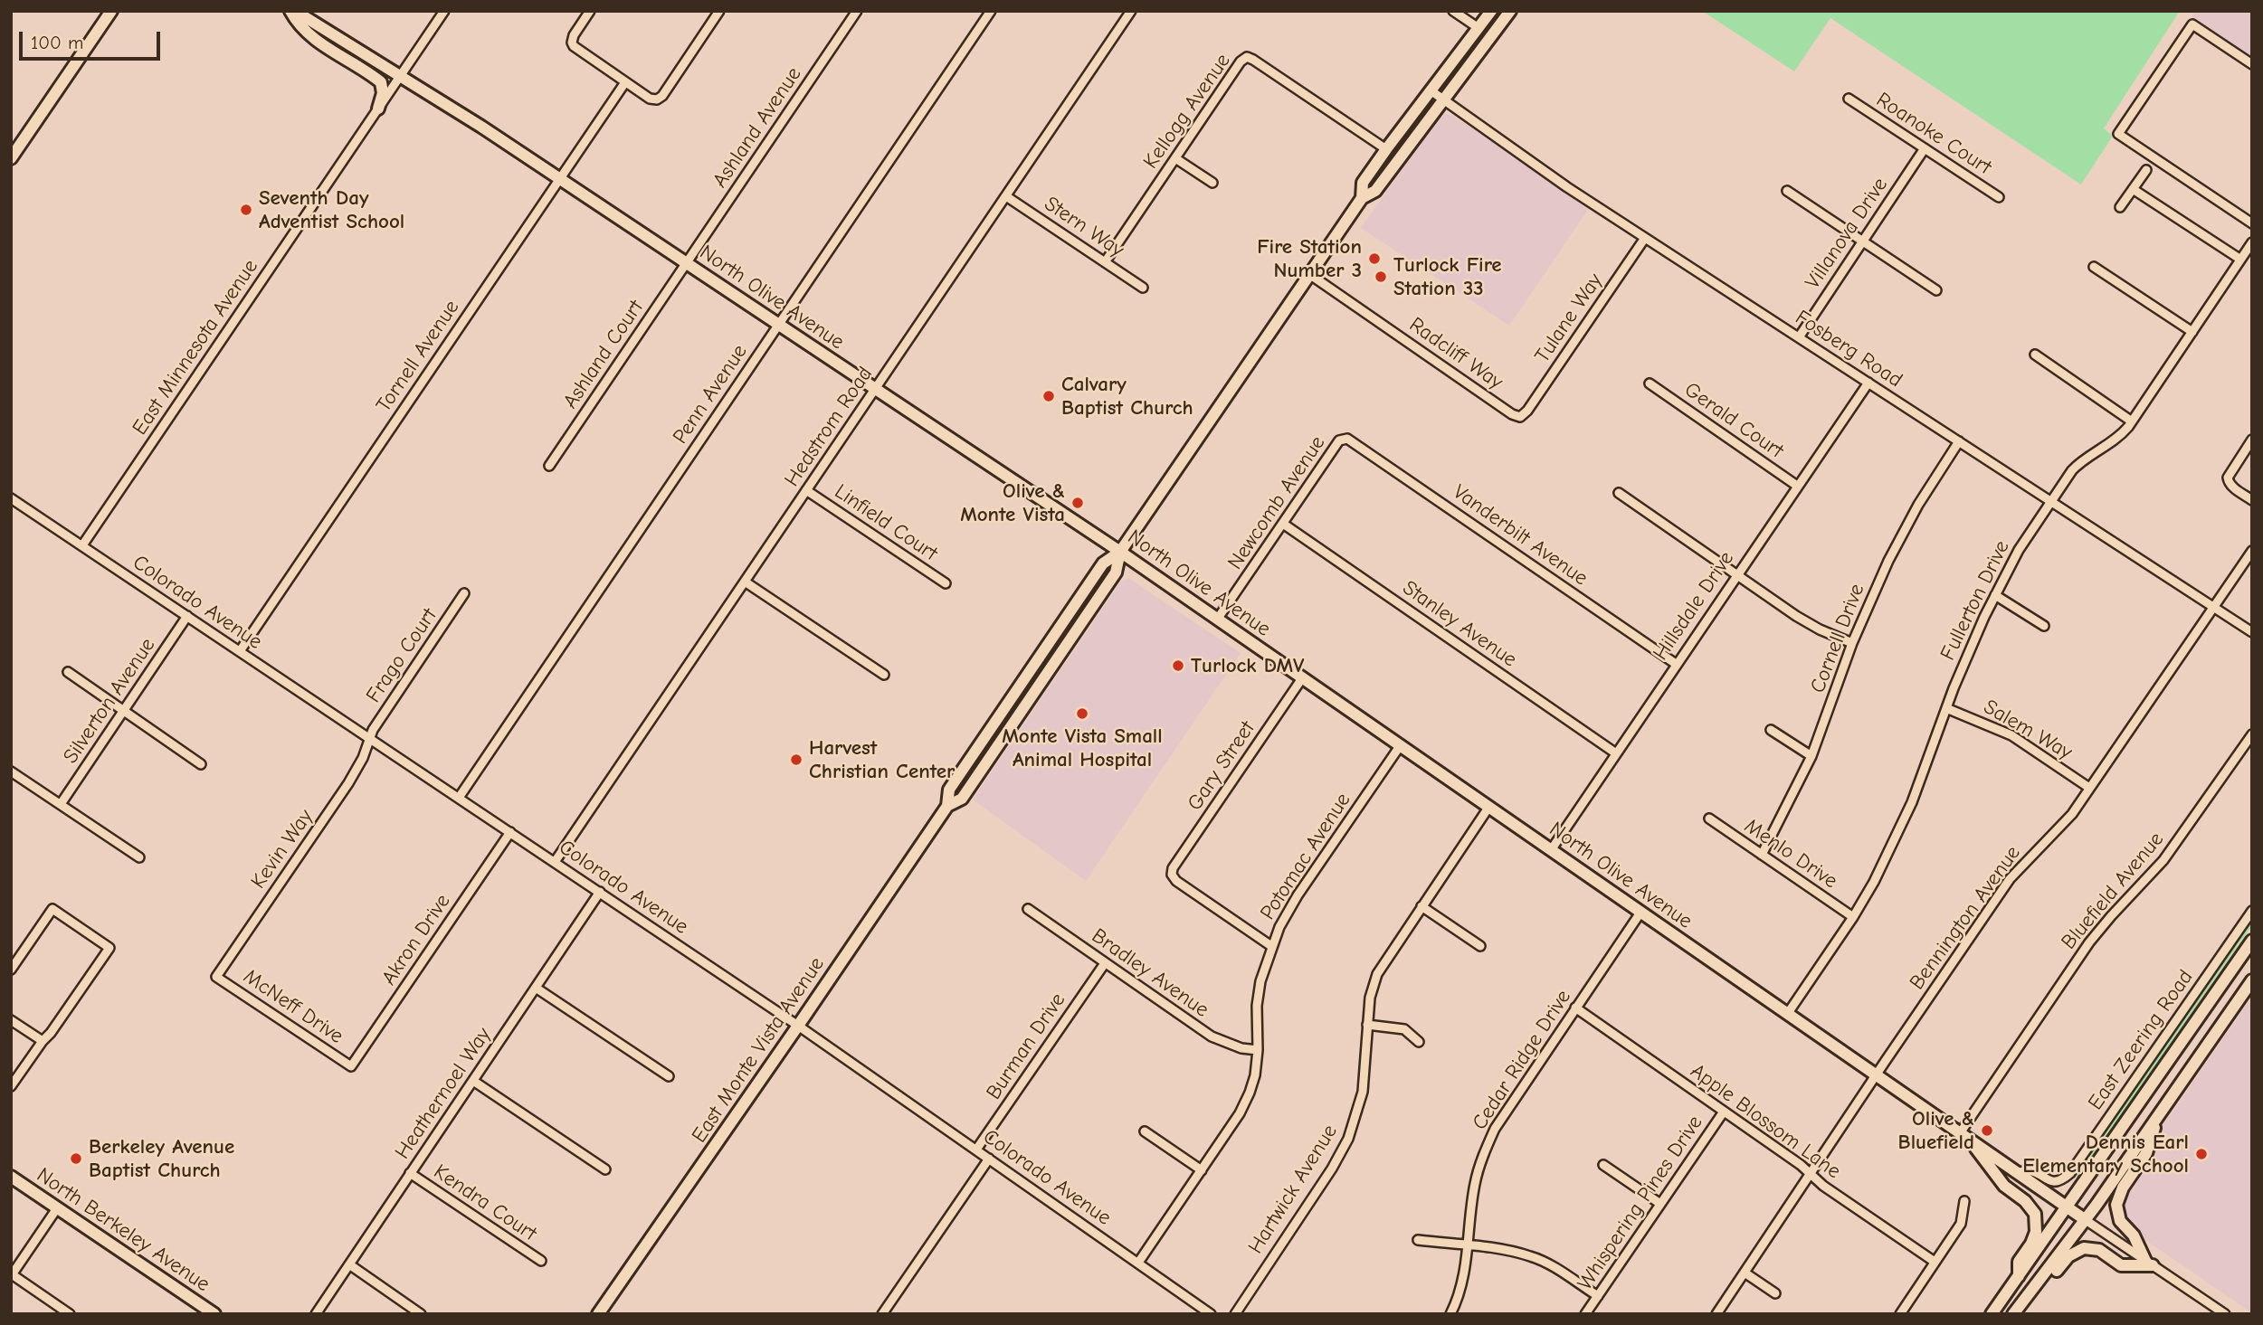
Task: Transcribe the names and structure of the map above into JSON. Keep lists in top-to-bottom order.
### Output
{
  "streets": {
    "street": [
      "Kellogg Avenue",
      "Ashland Avenue",
      "Roanoke Court",
      "Stern Way",
      "Villanova Drive",
      "North Olive Avenue",
      "Tulane Way",
      "East Minnesota Avenue",
      "Fosberg Road",
      "Radcliff Way",
      "Ashland Court",
      "Tornell Avenue",
      "Penn Avenue",
      "Gerald Court",
      "Hedstrom Road",
      "Newcomb Avenue",
      "Linfield Court",
      "Vanderbilt Avenue",
      "Fullerton Drive",
      "Colorado Avenue",
      "Hillsdale Drive",
      "Stanley Avenue",
      "Cornell Drive",
      "Frago Court",
      "Silverton Avenue",
      "Salem Way",
      "Gary Street",
      "Kevin Way",
      "Menlo Drive",
      "Potomac Avenue",
      "Bluefield Avenue",
      "Bennington Avenue",
      "Akron Drive",
      "Bradley Avenue",
      "McNeff Drive",
      "East Zeering Road",
      "Burman Drive",
      "East Monte Vista Avenue",
      "Cedar Ridge Drive",
      "Heathernoel Way",
      "Apple Blossom Lane",
      "Hartwick Avenue",
      "Kendra Court",
      "Whispering Pines Drive",
      "North Berkeley Avenue"
    ]
  },
  "crossings": [
    ["Kellogg Avenue", "Stern Way"],
    ["Kellogg Avenue", "East Monte Vista Avenue"],
    ["Ashland Avenue", "North Olive Avenue"],
    ["Ashland Avenue", "Ashland Court"],
    ["Roanoke Court", "Villanova Drive"],
    ["Stern Way", "Hedstrom Road"],
    ["Villanova Drive", "Fosberg Road"],
    ["North Olive Avenue", "East Minnesota Avenue"],
    ["North Olive Avenue", "Ashland Court"],
    ["North Olive Avenue", "Tornell Avenue"],
    ["North Olive Avenue", "Penn Avenue"],
    ["North Olive Avenue", "Hedstrom Road"],
    ["North Olive Avenue", "Newcomb Avenue"],
    ["North Olive Avenue", "Fullerton Drive"],
    ["North Olive Avenue", "Hillsdale Drive"],
    ["North Olive Avenue", "Gary Street"],
    ["North Olive Avenue", "Potomac Avenue"],
    ["North Olive Avenue", "Bluefield Avenue"],
    ["North Olive Avenue", "Bennington Avenue"],
    ["North Olive Avenue", "East Zeering Road"],
    ["North Olive Avenue", "East Monte Vista Avenue"],
    ["North Olive Avenue", "Cedar Ridge Drive"],
    ["North Olive Avenue", "Hartwick Avenue"],
    ["Tulane Way", "Fosberg Road"],
    ["Tulane Way", "Radcliff Way"],
    ["East Minnesota Avenue", "Colorado Avenue"],
    ["Fosberg Road", "Fullerton Drive"],
    ["Fosberg Road", "Hillsdale Drive"],
    ["Fosberg Road", "Cornell Drive"],
    ["Fosberg Road", "Bennington Avenue"],
    ["Fosberg Road", "East Monte Vista Avenue"],
    ["Radcliff Way", "East Monte Vista Avenue"],
    ["Tornell Avenue", "Colorado Avenue"],
    ["Penn Avenue", "Colorado Avenue"],
    ["Gerald Court", "Hillsdale Drive"],
    ["Hedstrom Road", "Linfield Court"],
    ["Hedstrom Road", "Colorado Avenue"],
    ["Newcomb Avenue", "Vanderbilt Avenue"],
    ["Newcomb Avenue", "Stanley Avenue"],
    ["Vanderbilt Avenue", "Hillsdale Drive"],
    ["Fullerton Drive", "Salem Way"],
    ["Fullerton Drive", "Menlo Drive"],
    ["Colorado Avenue", "Frago Court"],
    ["Colorado Avenue", "Silverton Avenue"],
    ["Colorado Avenue", "Kevin Way"],
    ["Colorado Avenue", "Potomac Avenue"],
    ["Colorado Avenue", "Akron Drive"],
    ["Colorado Avenue", "Burman Drive"],
    ["Colorado Avenue", "East Monte Vista Avenue"],
    ["Colorado Avenue", "Heathernoel Way"],
    ["Hillsdale Drive", "Stanley Avenue"],
    ["Cornell Drive", "Menlo Drive"],
    ["Frago Court", "Kevin Way"],
    ["Salem Way", "Bennington Avenue"],
    ["Gary Street", "Potomac Avenue"],
    ["Kevin Way", "McNeff Drive"],
    ["Potomac Avenue", "Bradley Avenue"],
    ["Bennington Avenue", "Apple Blossom Lane"],
    ["Akron Drive", "McNeff Drive"],
    ["Bradley Avenue", "Burman Drive"],
    ["Cedar Ridge Drive", "Apple Blossom Lane"],
    ["Heathernoel Way", "Kendra Court"],
    ["Apple Blossom Lane", "Whispering Pines Drive"]
  ],
  "places": [
    "Seventh Day Adventist School",
    "Fire Station Number 3",
    "Turlock Fire Station 33",
    "Calvary Baptist Church",
    "Olive & Monte Vista",
    "Turlock DMV",
    "Monte Vista Small Animal Hospital",
    "Harvest Christian Center",
    "Olive & Bluefield",
    "Dennis Earl Elementary School",
    "Berkeley Avenue Baptist Church"
  ],
  "scale_bar": "100 m"
}
